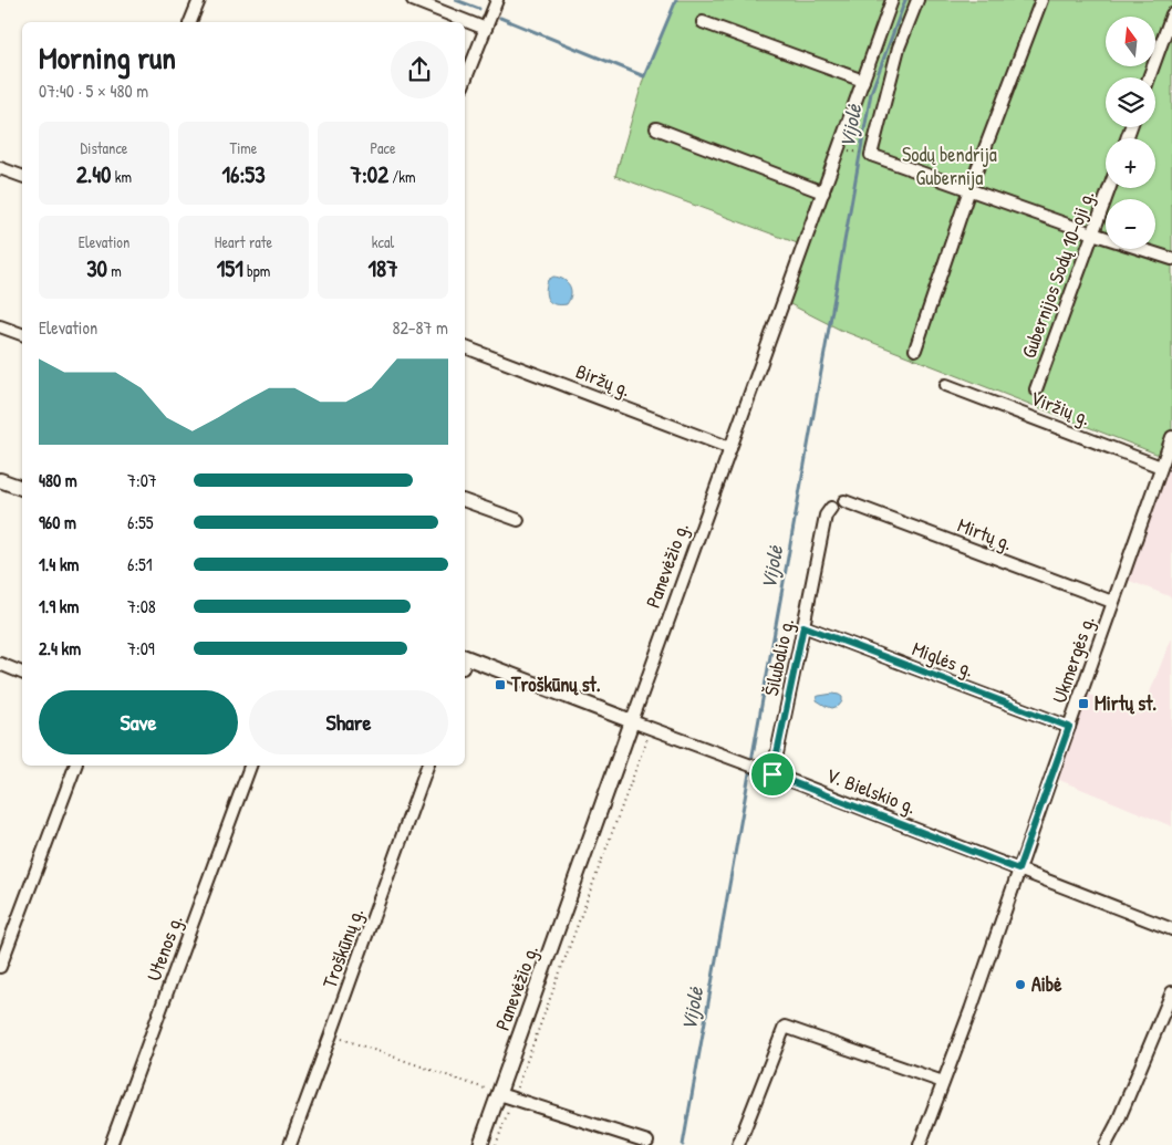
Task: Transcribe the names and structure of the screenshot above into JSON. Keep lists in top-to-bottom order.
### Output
{
  "streets": {
    "street": [
      "Gubernijos Sodų 10-oji g.",
      "Biržų g.",
      "Viržių g.",
      "Mirtų g.",
      "Panevėžio g.",
      "Šilubalio g.",
      "Miglės g.",
      "Ukmergės g.",
      "V. Bielskio g.",
      "Utenos g.",
      "Troškūnų g."
    ]
  },
  "crossings": [
    ["Biržų g.", "Panevėžio g."],
    ["Viržių g.", "Ukmergės g."],
    ["Mirtų g.", "Ukmergės g."],
    ["Panevėžio g.", "V. Bielskio g."],
    ["Šilubalio g.", "Miglės g."],
    ["Šilubalio g.", "V. Bielskio g."],
    ["Miglės g.", "Ukmergės g."],
    ["Ukmergės g.", "V. Bielskio g."]
  ],
  "water": ["Vijolė"],
  "parks": ["Sodų bendrija Gubernija"],
  "places": {
    "transit": ["Troškūnų st.", "Mirtų st."],
    "other": ["Aibė"]
  },
  "north": "top",
  "page": {
    "map_buttons": ["+", "−"],
    "heading": ["Morning run", "07:40 · 5 × 480 m"],
    "stats": [
      ["Distance", "2.40 km"],
      ["Time", "16:53"],
      ["Pace", "7:02 /km"],
      ["Elevation", "30 m"],
      ["Heart rate", "151 bpm"],
      ["kcal", "187"]
    ],
    "chart": ["Elevation", "82–87 m"],
    "list": [
      {
        "name": "480 m",
        "note": "7:07"
      },
      {
        "name": "960 m",
        "note": "6:55"
      },
      {
        "name": "1.4 km",
        "note": "6:51"
      },
      {
        "name": "1.9 km",
        "note": "7:08"
      },
      {
        "name": "2.4 km",
        "note": "7:09"
      }
    ],
    "buttons": ["Save", "Share"]
  }
}
